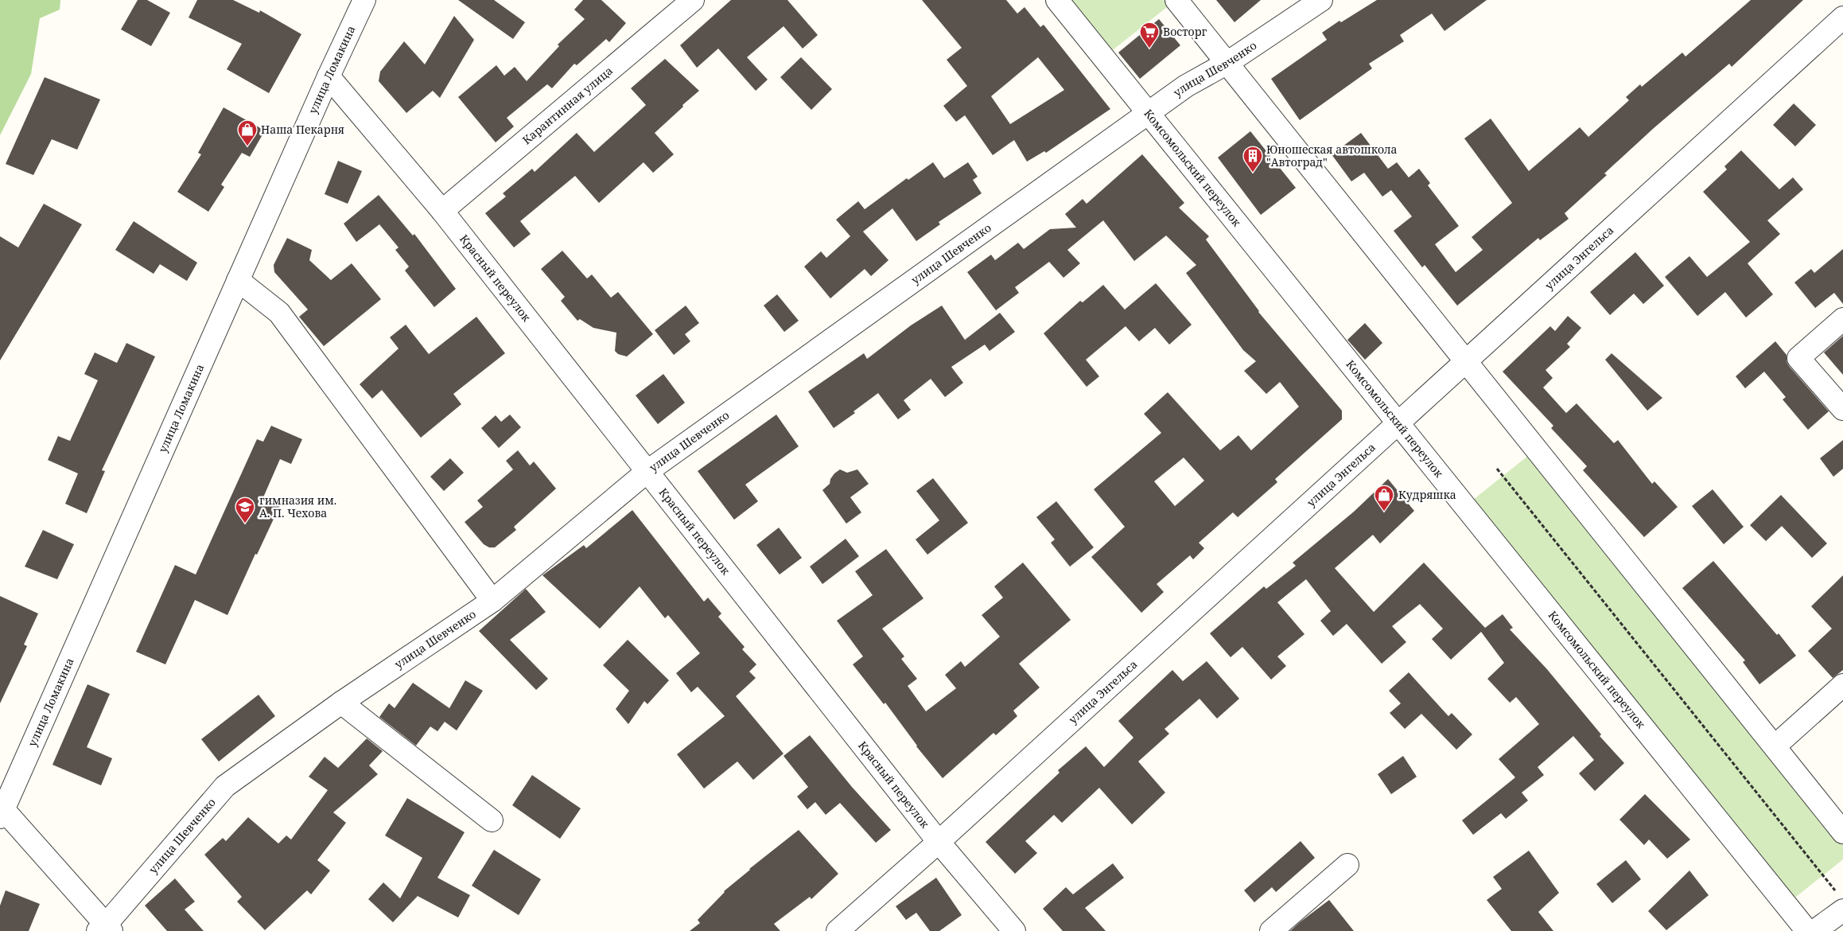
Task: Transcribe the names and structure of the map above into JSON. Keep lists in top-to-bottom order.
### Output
{
  "streets": {
    "street": [
      "улица Шевченко",
      "улица Ломакина",
      "Карантинная улица",
      "Комсомольский переулок",
      "улица Энгельса",
      "Красный переулок"
    ]
  },
  "crossings": [
    ["улица Шевченко", "Комсомольский переулок"],
    ["улица Шевченко", "Красный переулок"],
    ["улица Ломакина", "Красный переулок"],
    ["Карантинная улица", "Красный переулок"],
    ["Комсомольский переулок", "улица Энгельса"],
    ["улица Энгельса", "Красный переулок"]
  ],
  "places": {
    "supermarket": ["Восторг"],
    "shop": ["Наша Пекарня", "Кудряшка"],
    "building": ["Юношеская автошкола \"Автоград\""],
    "school or university": ["гимназия им. А. П. Чехова"]
  }
}
